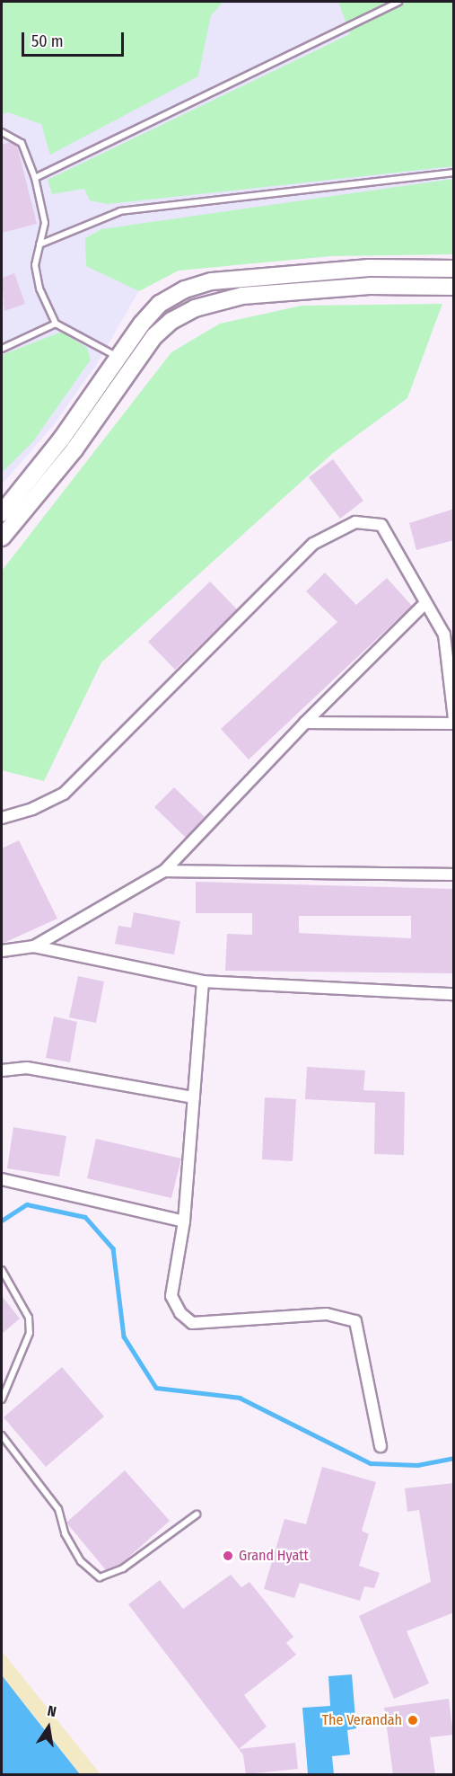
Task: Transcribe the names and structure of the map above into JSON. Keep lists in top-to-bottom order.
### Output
{
  "places": ["Grand Hyatt", "The Verandah"],
  "scale_bar": "50 m",
  "north": "top"
}
